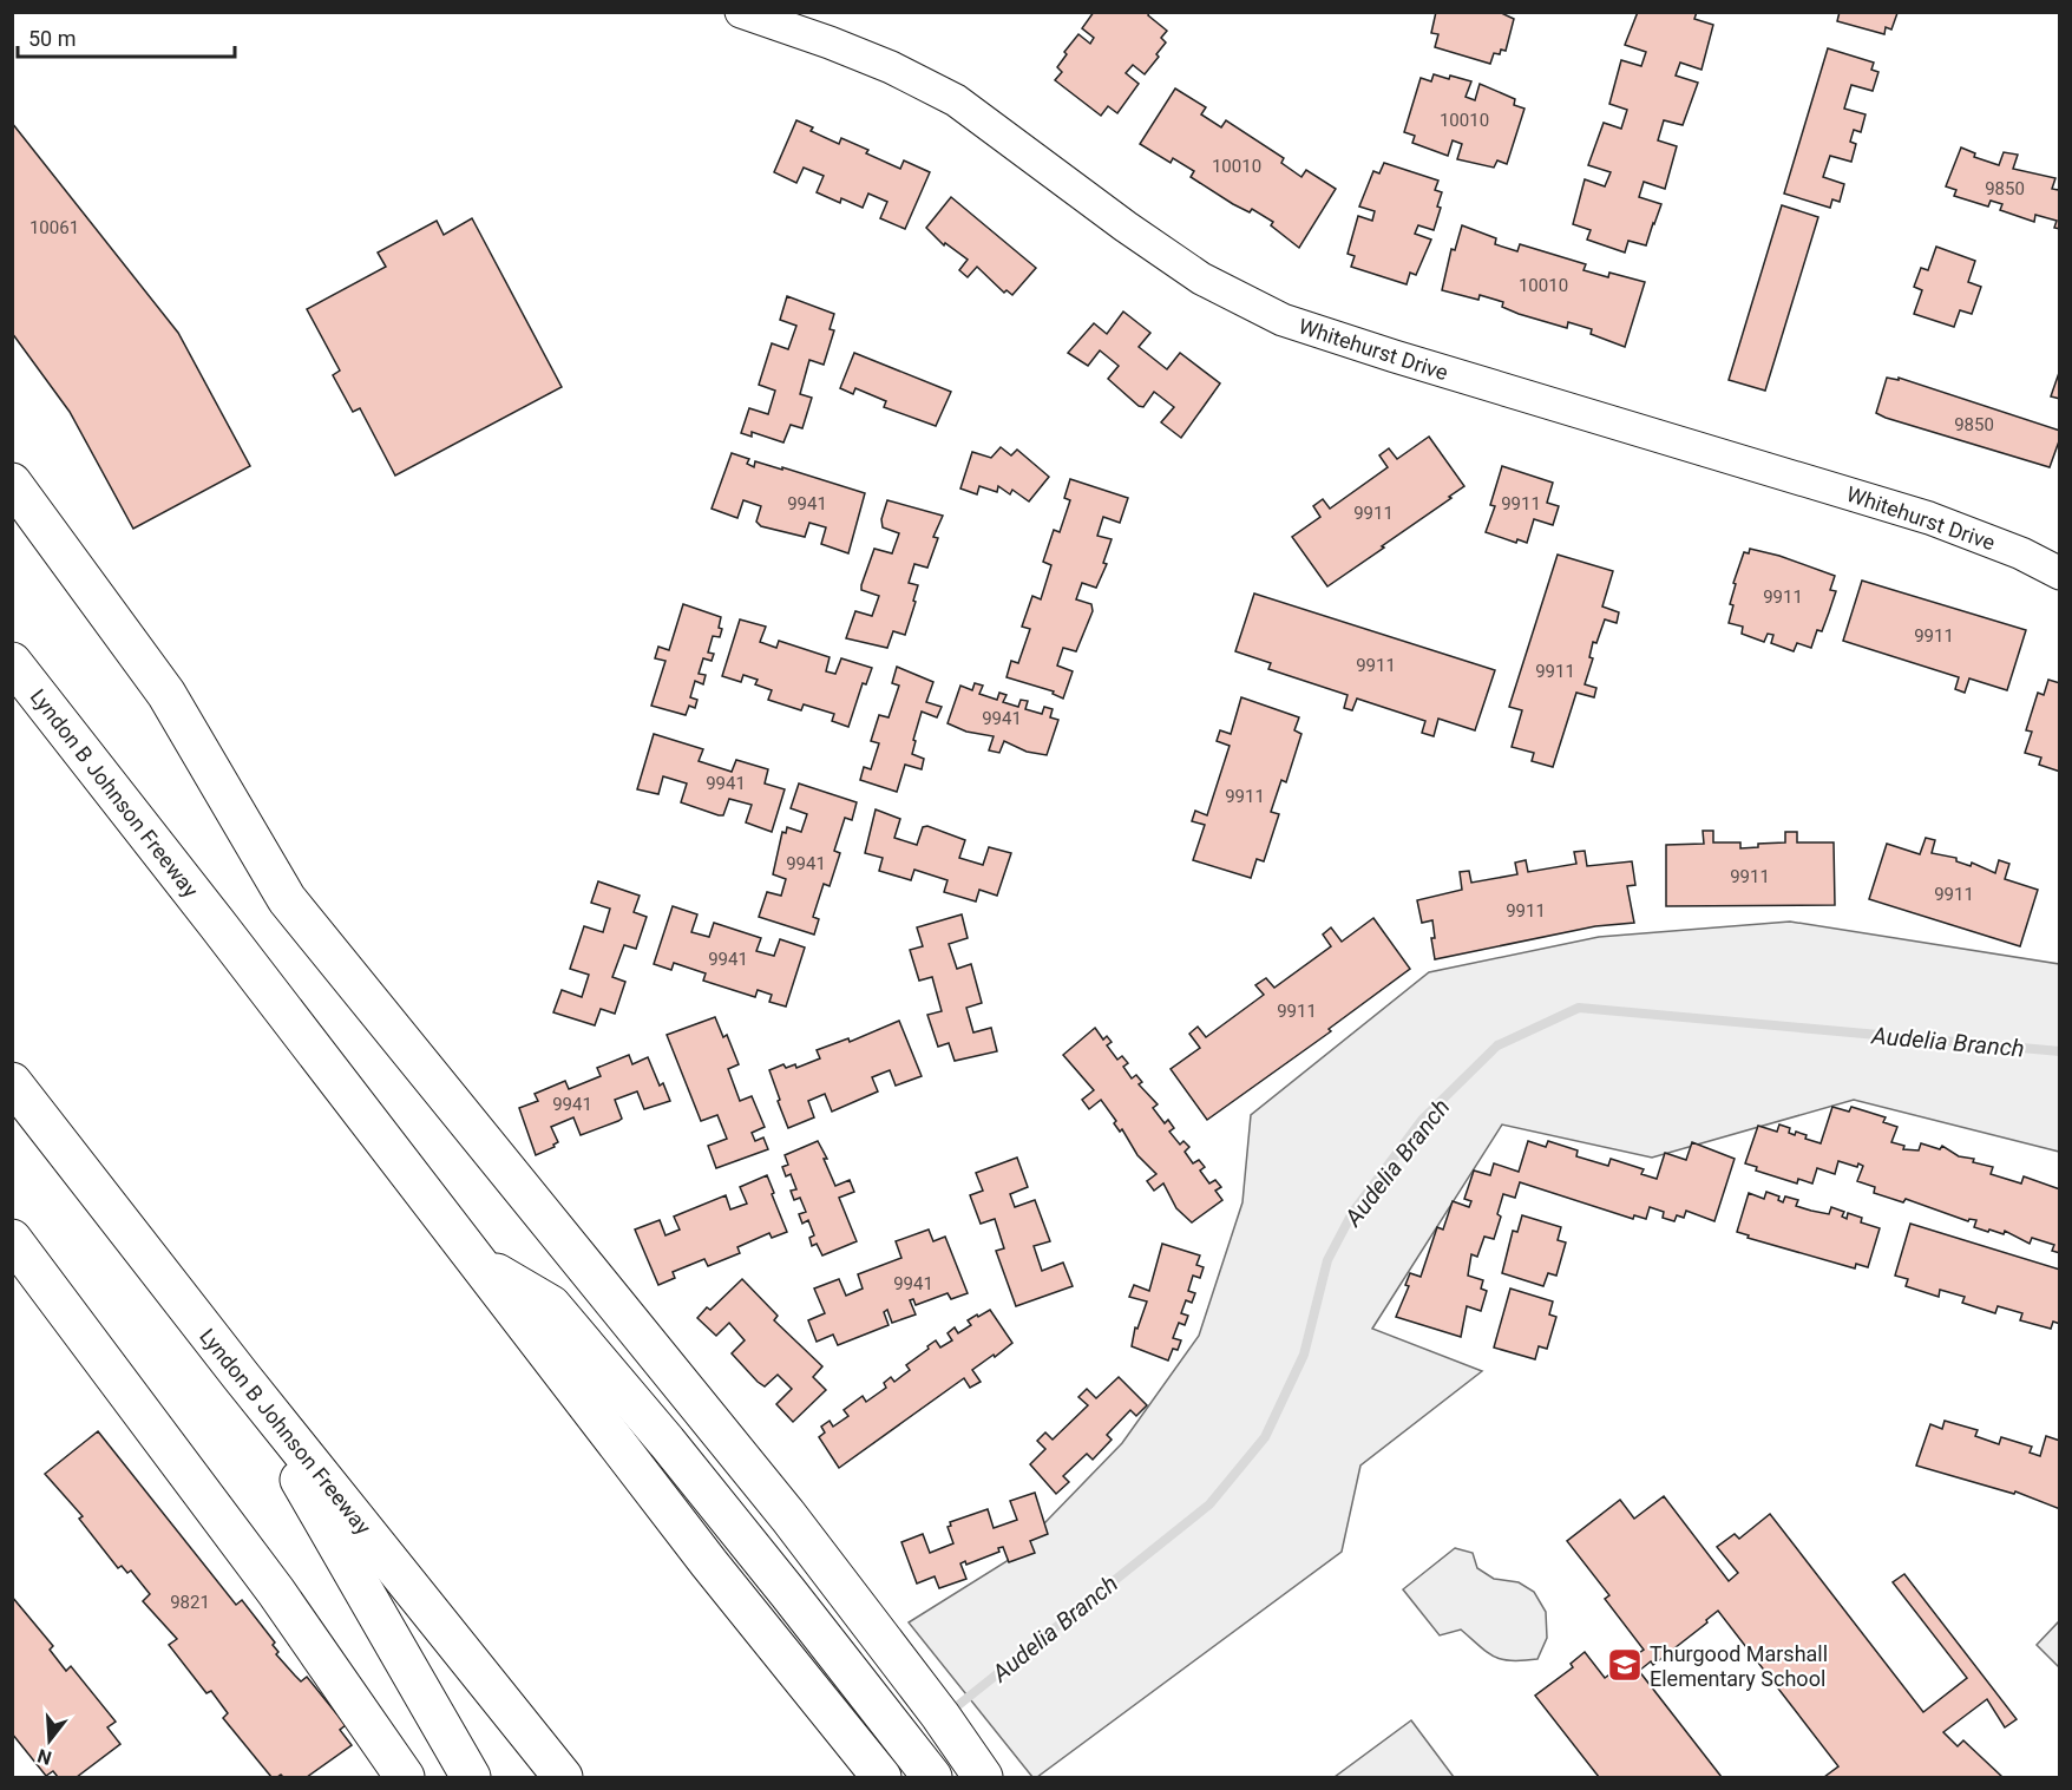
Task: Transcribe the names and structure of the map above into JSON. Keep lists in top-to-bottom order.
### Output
{
  "streets": {
    "main road": ["Lyndon B Johnson Freeway"],
    "street": ["Whitehurst Drive"]
  },
  "water": ["Audelia Branch"],
  "places": {
    "school or university": ["Thurgood Marshall Elementary School"]
  },
  "house_numbers": [
    "10010",
    "10010",
    "9850",
    "10061",
    "10010",
    "9850",
    "9941",
    "9911",
    "9911",
    "9911",
    "9911",
    "9911",
    "9911",
    "9941",
    "9941",
    "9911",
    "9941",
    "9911",
    "9911",
    "9911",
    "9941",
    "9911",
    "9941",
    "9941",
    "9821"
  ],
  "scale_bar": "50 m",
  "north": "bottom"
}
